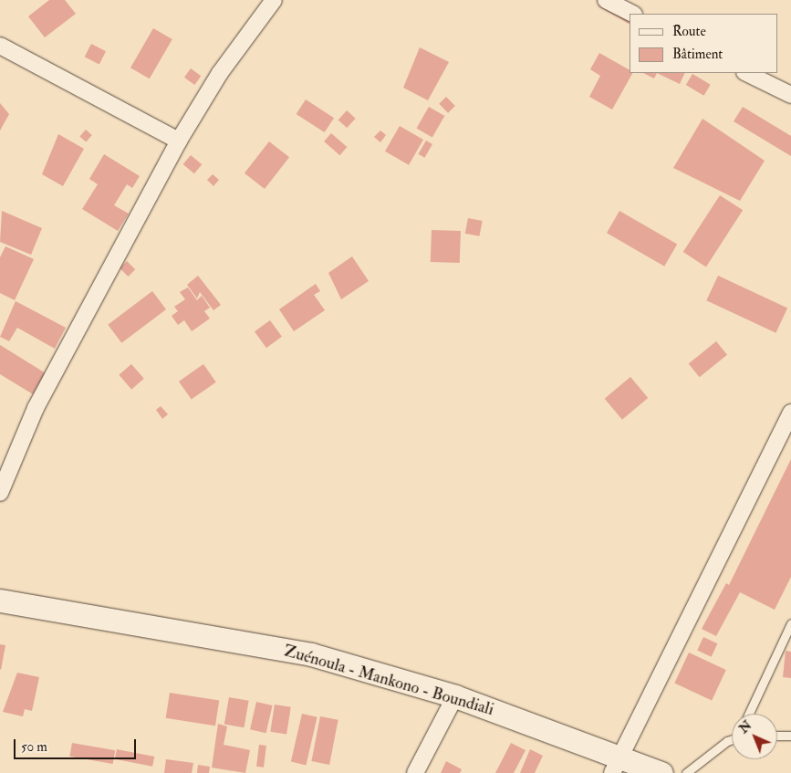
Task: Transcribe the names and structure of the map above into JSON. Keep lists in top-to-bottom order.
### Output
{
  "streets": {
    "main road": ["Zuénoula - Mankono - Boundiali"]
  },
  "legend": ["Route", "Bâtiment"],
  "scale_bar": "50 m",
  "north": "top left"
}
